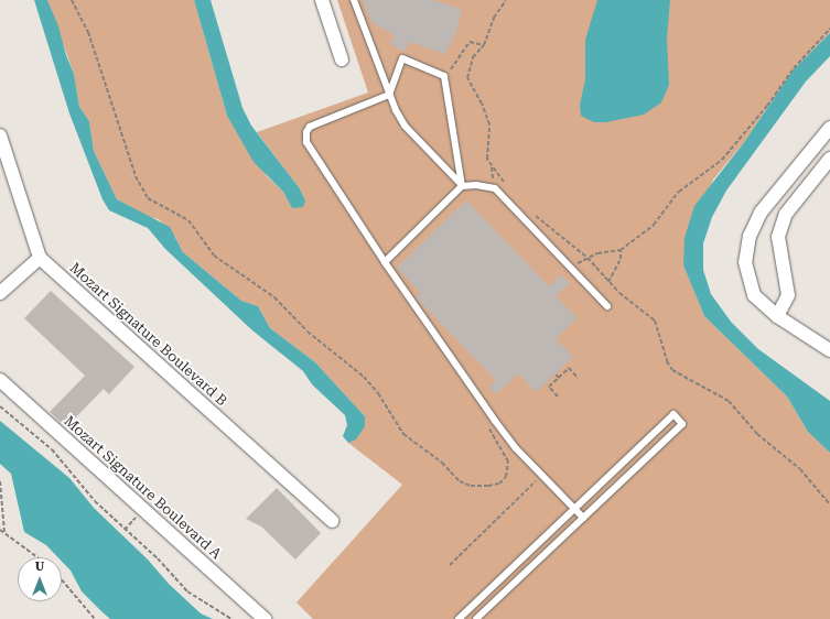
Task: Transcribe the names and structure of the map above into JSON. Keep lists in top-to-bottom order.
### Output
{
  "streets": {
    "street": ["Mozart Signature Boulevard B", "Mozart Signature Boulevard A"]
  },
  "north": "top"
}
